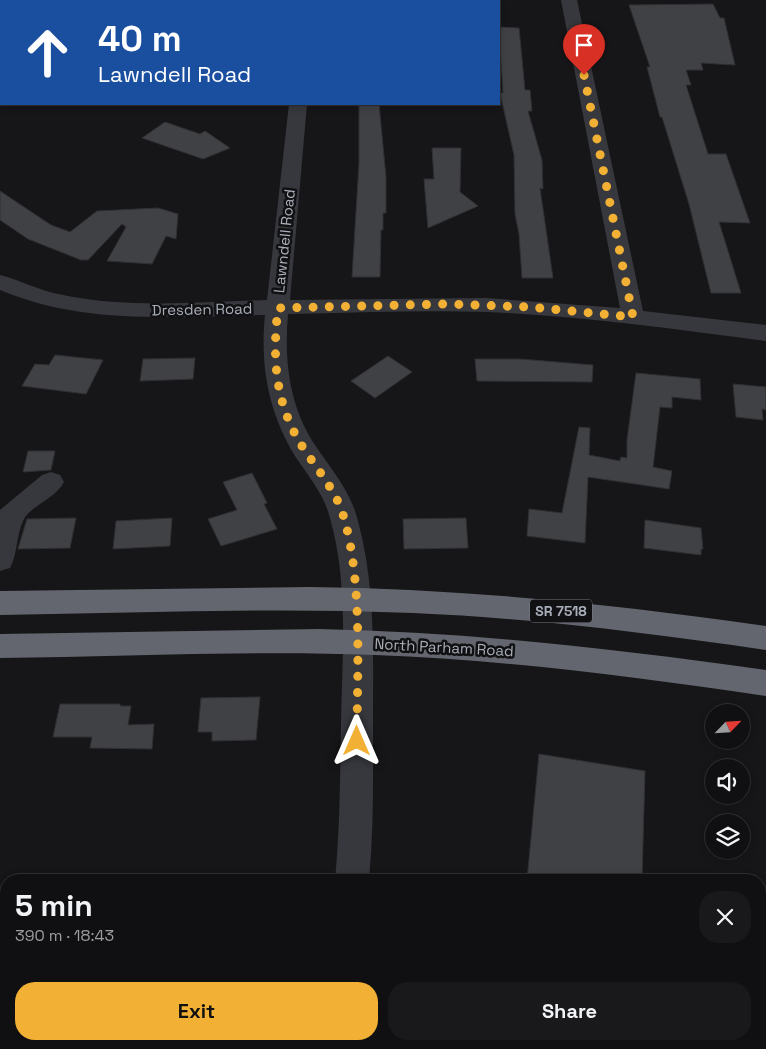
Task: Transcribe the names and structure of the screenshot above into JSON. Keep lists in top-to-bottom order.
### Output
{
  "streets": {
    "highway": ["SR 7518", "North Parham Road"],
    "street": ["Lawndell Road", "Dresden Road"]
  },
  "crossings": [
    ["Lawndell Road", "Dresden Road"],
    ["Lawndell Road", "SR 7518"],
    ["Lawndell Road", "North Parham Road"]
  ],
  "north": "top right",
  "page": {
    "turn": ["40 m", "Lawndell Road"],
    "heading": ["5 min", "390 m · 18:43"],
    "buttons": ["Exit", "Share"]
  }
}
